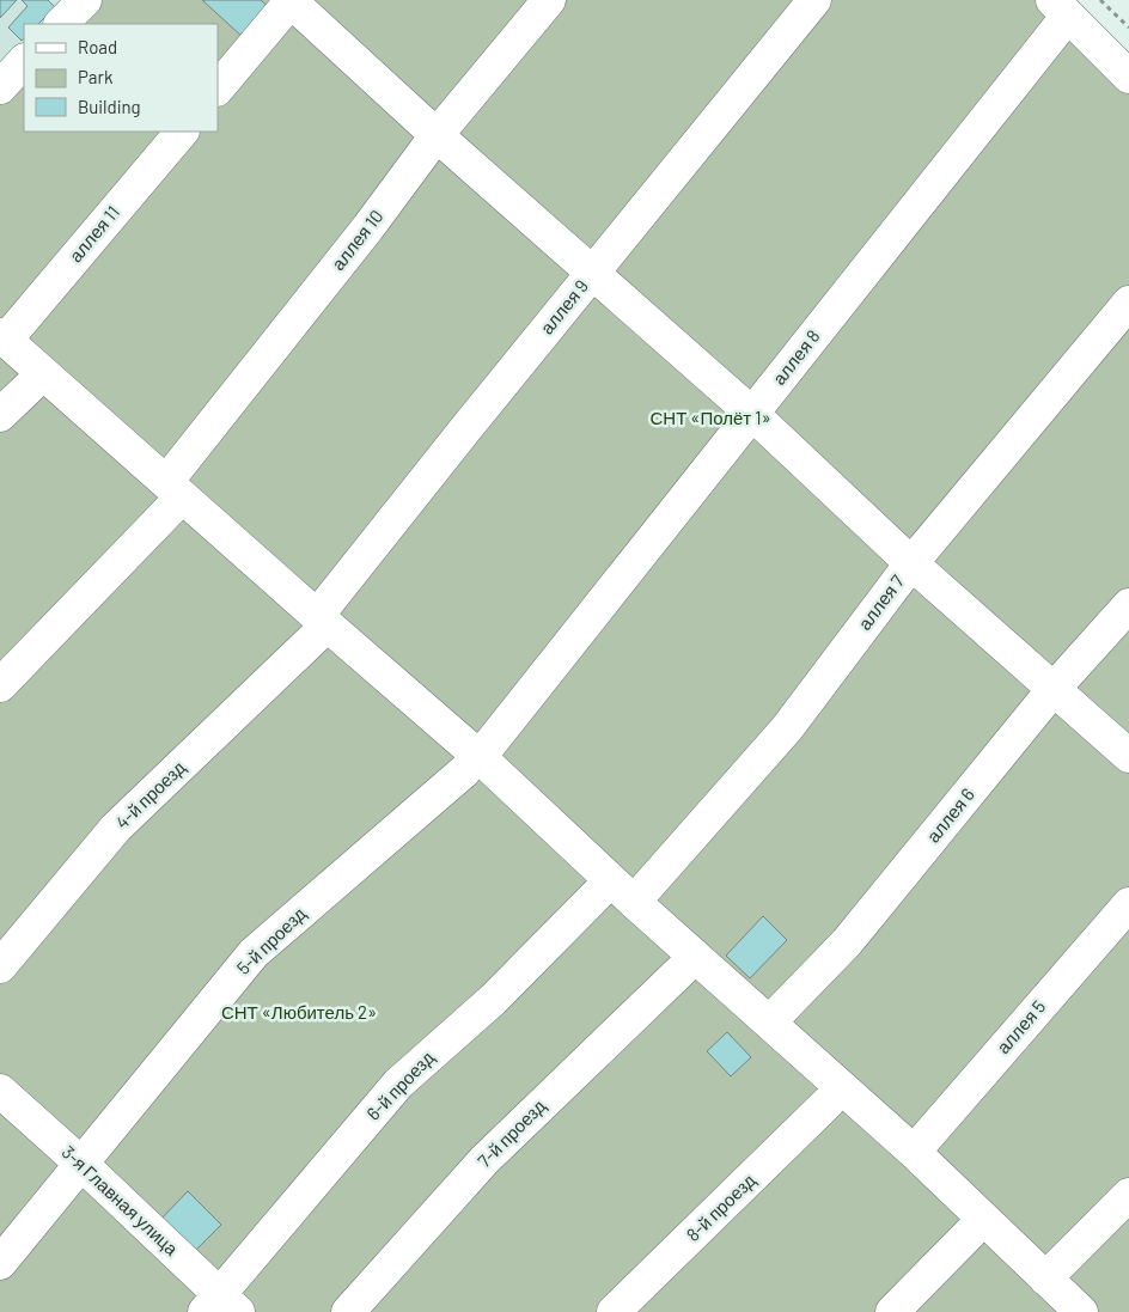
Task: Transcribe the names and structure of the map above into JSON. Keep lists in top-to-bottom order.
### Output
{
  "streets": {
    "street": [
      "аллея 11",
      "аллея 10",
      "аллея 9",
      "аллея 8",
      "аллея 7",
      "4-й проезд",
      "аллея 6",
      "5-й проезд",
      "аллея 5",
      "6-й проезд",
      "7-й проезд",
      "3-я Главная улица",
      "8-й проезд"
    ]
  },
  "crossings": [
    ["аллея 9", "4-й проезд"],
    ["аллея 8", "5-й проезд"],
    ["5-й проезд", "3-я Главная улица"],
    ["6-й проезд", "3-я Главная улица"]
  ],
  "parks": ["СНТ «Полёт 1»", "СНТ «Любитель 2»"],
  "legend": ["Road", "Park", "Building"]
}
